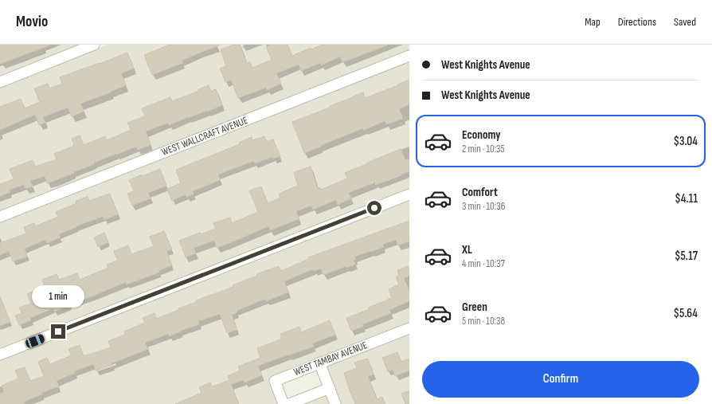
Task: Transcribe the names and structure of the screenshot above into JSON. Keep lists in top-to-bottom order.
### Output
{
  "streets": {
    "street": ["WEST WALLCRAFT AVENUE", "WEST TAMBAY AVENUE"]
  },
  "page": {
    "header": "Movio",
    "nav": ["Map", "Directions", "Saved"],
    "banner": ["West Knights Avenue", "West Knights Avenue"],
    "list": [
      {
        "name": "Economy",
        "note": "2 min · 10:35",
        "value": "$3.04"
      },
      {
        "name": "Comfort",
        "note": "3 min · 10:36",
        "value": "$4.11"
      },
      {
        "name": "XL",
        "note": "4 min · 10:37",
        "value": "$5.17"
      },
      {
        "name": "Green",
        "note": "5 min · 10:38",
        "value": "$5.64"
      }
    ],
    "bubble": "1 min",
    "buttons": "Confirm"
  }
}
